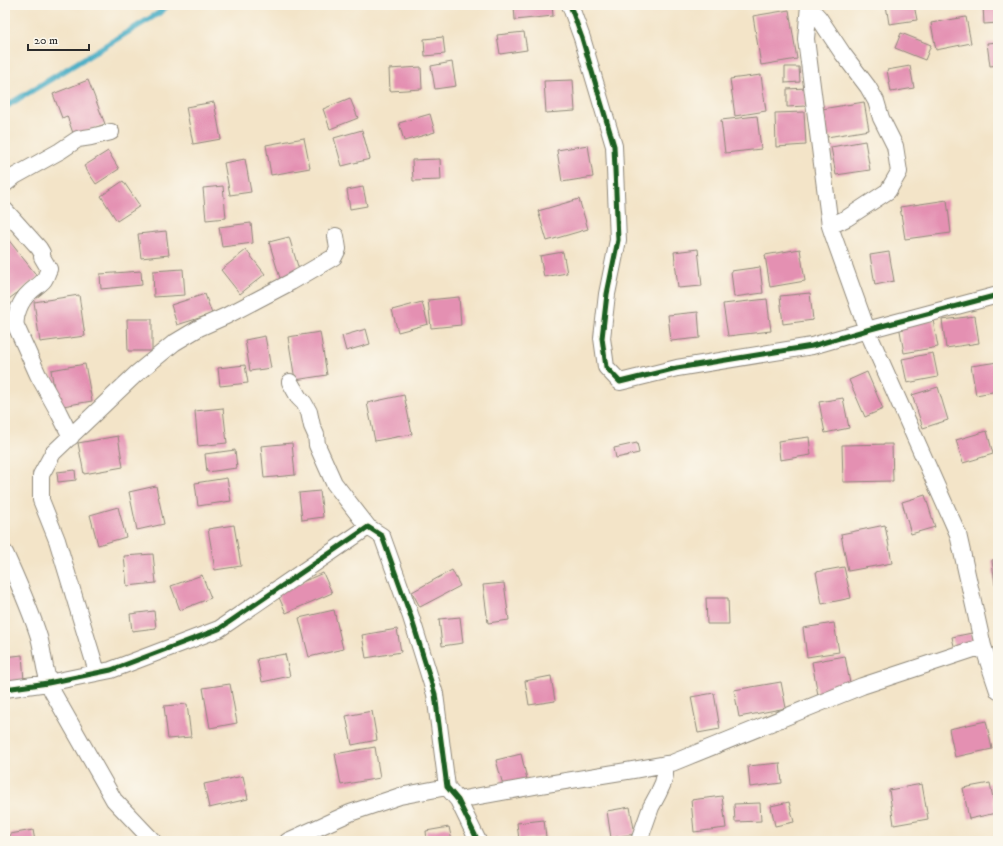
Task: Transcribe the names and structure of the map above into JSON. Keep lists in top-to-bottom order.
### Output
{
  "scale_bar": "20 m"
}
